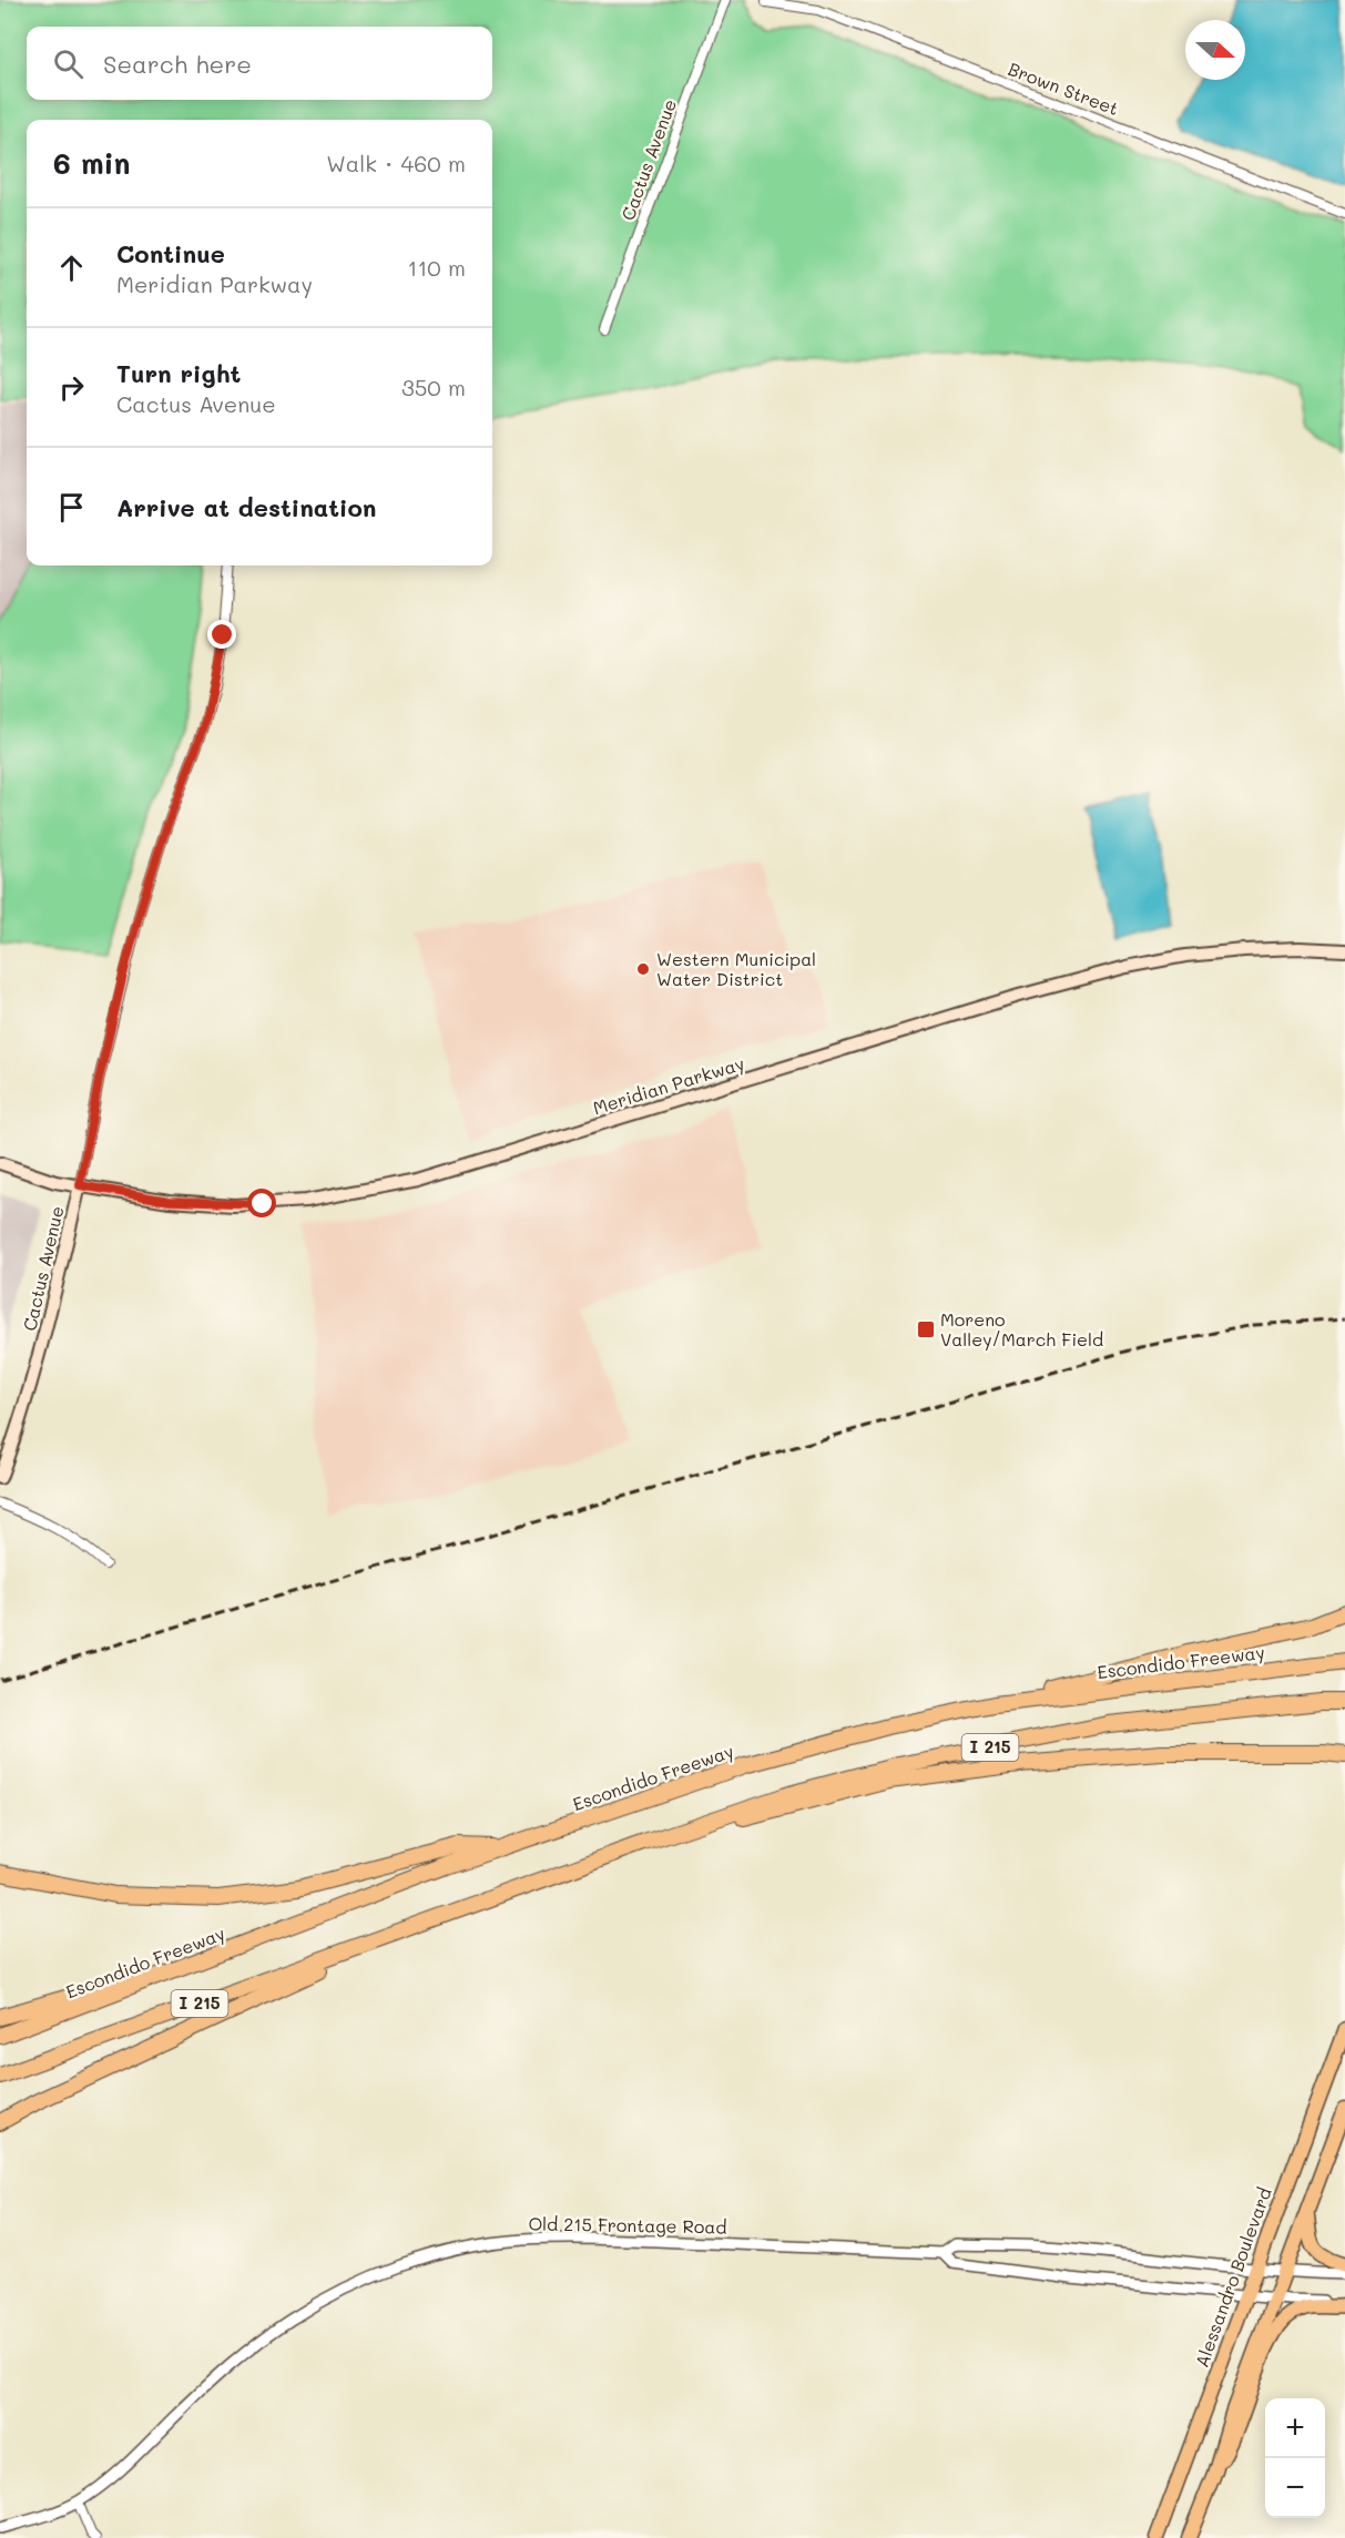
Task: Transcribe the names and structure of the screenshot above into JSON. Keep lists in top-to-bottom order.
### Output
{
  "streets": {
    "highway": ["Escondido Freeway", "I 215"],
    "main road": ["Cactus Avenue", "Meridian Parkway", "Alessandro Boulevard"],
    "street": ["Brown Street", "Old 215 Frontage Road"]
  },
  "crossings": [
    ["Cactus Avenue", "Meridian Parkway"],
    ["Old 215 Frontage Road", "Alessandro Boulevard"]
  ],
  "places": {
    "other": ["Western Municipal Water District"],
    "transit": ["Moreno Valley/March Field"]
  },
  "north": "right",
  "page": {
    "search": "Search here",
    "heading": ["6 min", "Walk · 460 m"],
    "list": [
      ["Continue", "Meridian Parkway", "110 m"],
      ["Turn right", "Cactus Avenue", "350 m"],
      "Arrive at destination"
    ],
    "map_buttons": ["+", "−"]
  }
}
